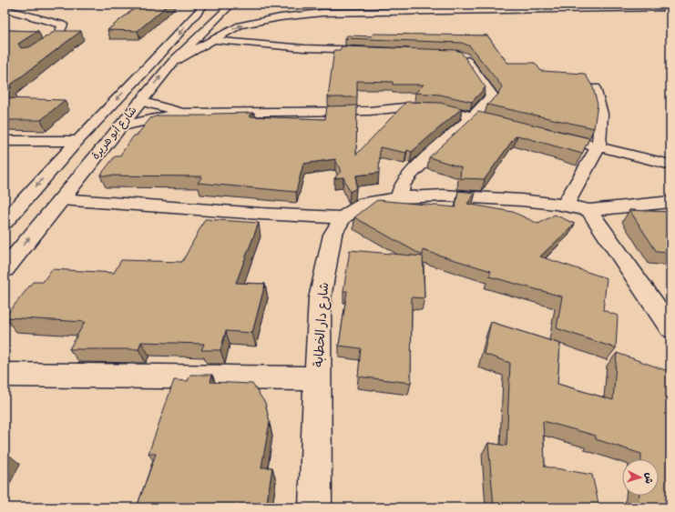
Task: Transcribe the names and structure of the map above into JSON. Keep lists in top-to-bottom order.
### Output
{
  "streets": {
    "main road": ["شارع أبو هريرة", "شارع دار الخطابة"]
  },
  "north": "right"
}
